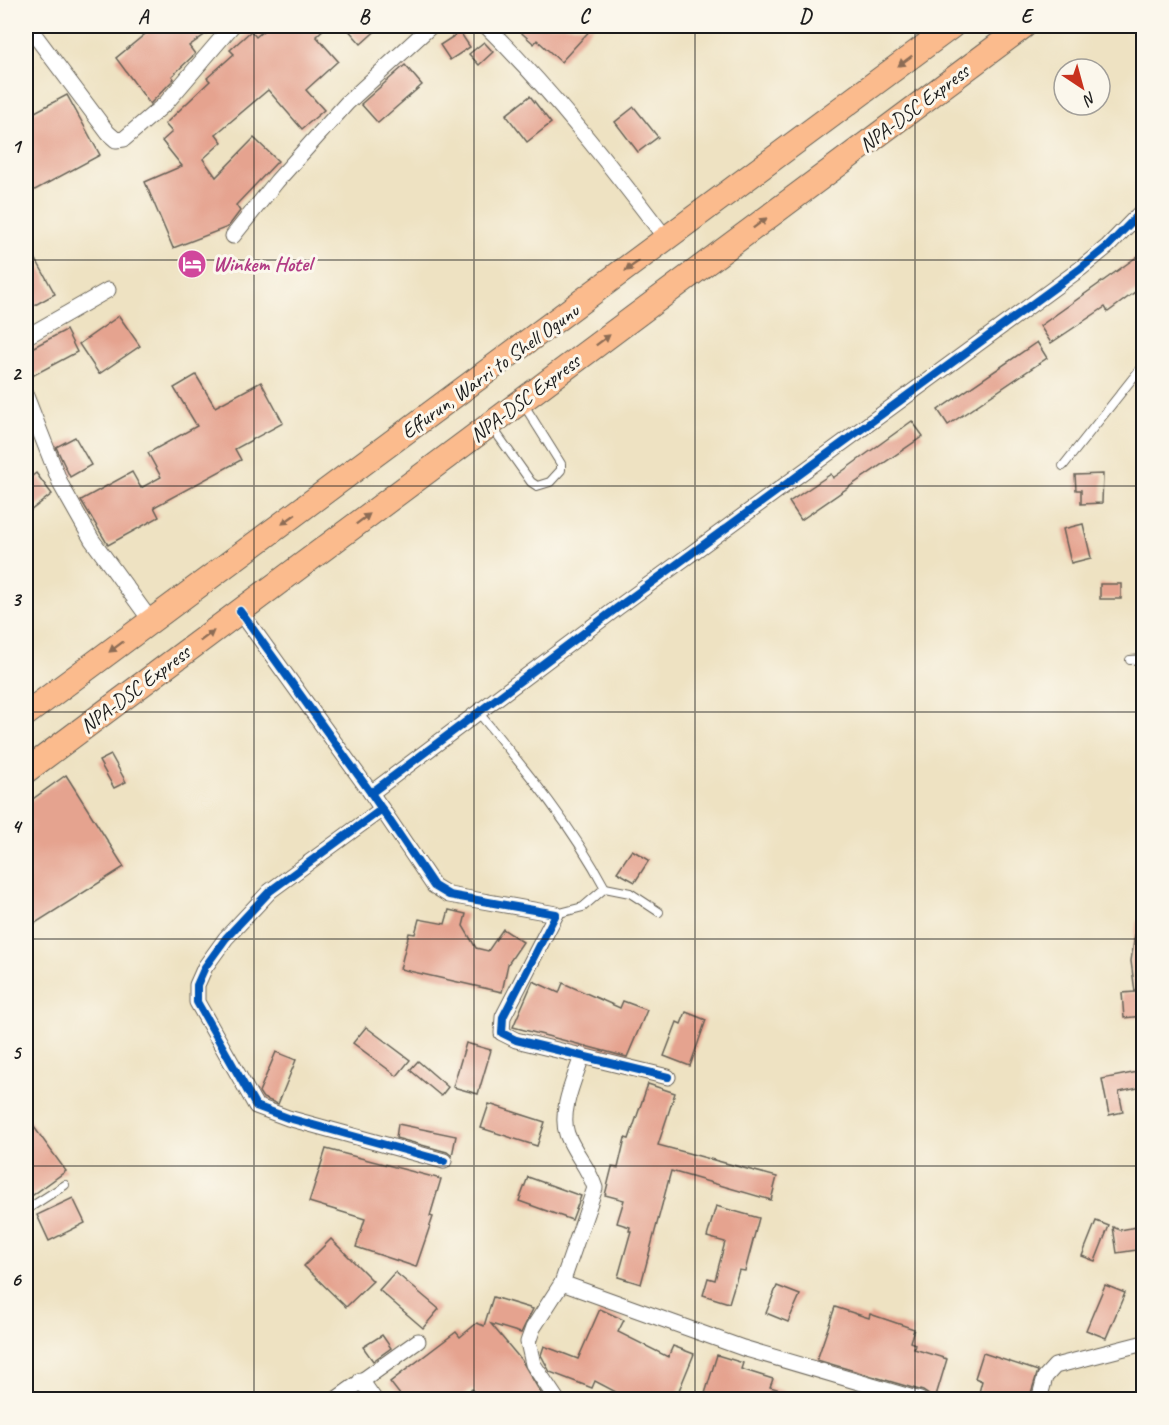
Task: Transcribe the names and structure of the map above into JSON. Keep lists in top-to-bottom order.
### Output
{
  "streets": {
    "main road": ["NPA-DSC Express", "Effurun, Warri to Shell Ogunu"]
  },
  "one_way": ["NPA-DSC Express", "Effurun, Warri to Shell Ogunu"],
  "places": {
    "hotel": ["Winkem Hotel"]
  },
  "north": "bottom right",
  "grid": {
    "columns": [
      "A",
      "B",
      "C",
      "D",
      "E"
    ],
    "rows": [
      "1",
      "2",
      "3",
      "4",
      "5",
      "6"
    ]
  }
}
